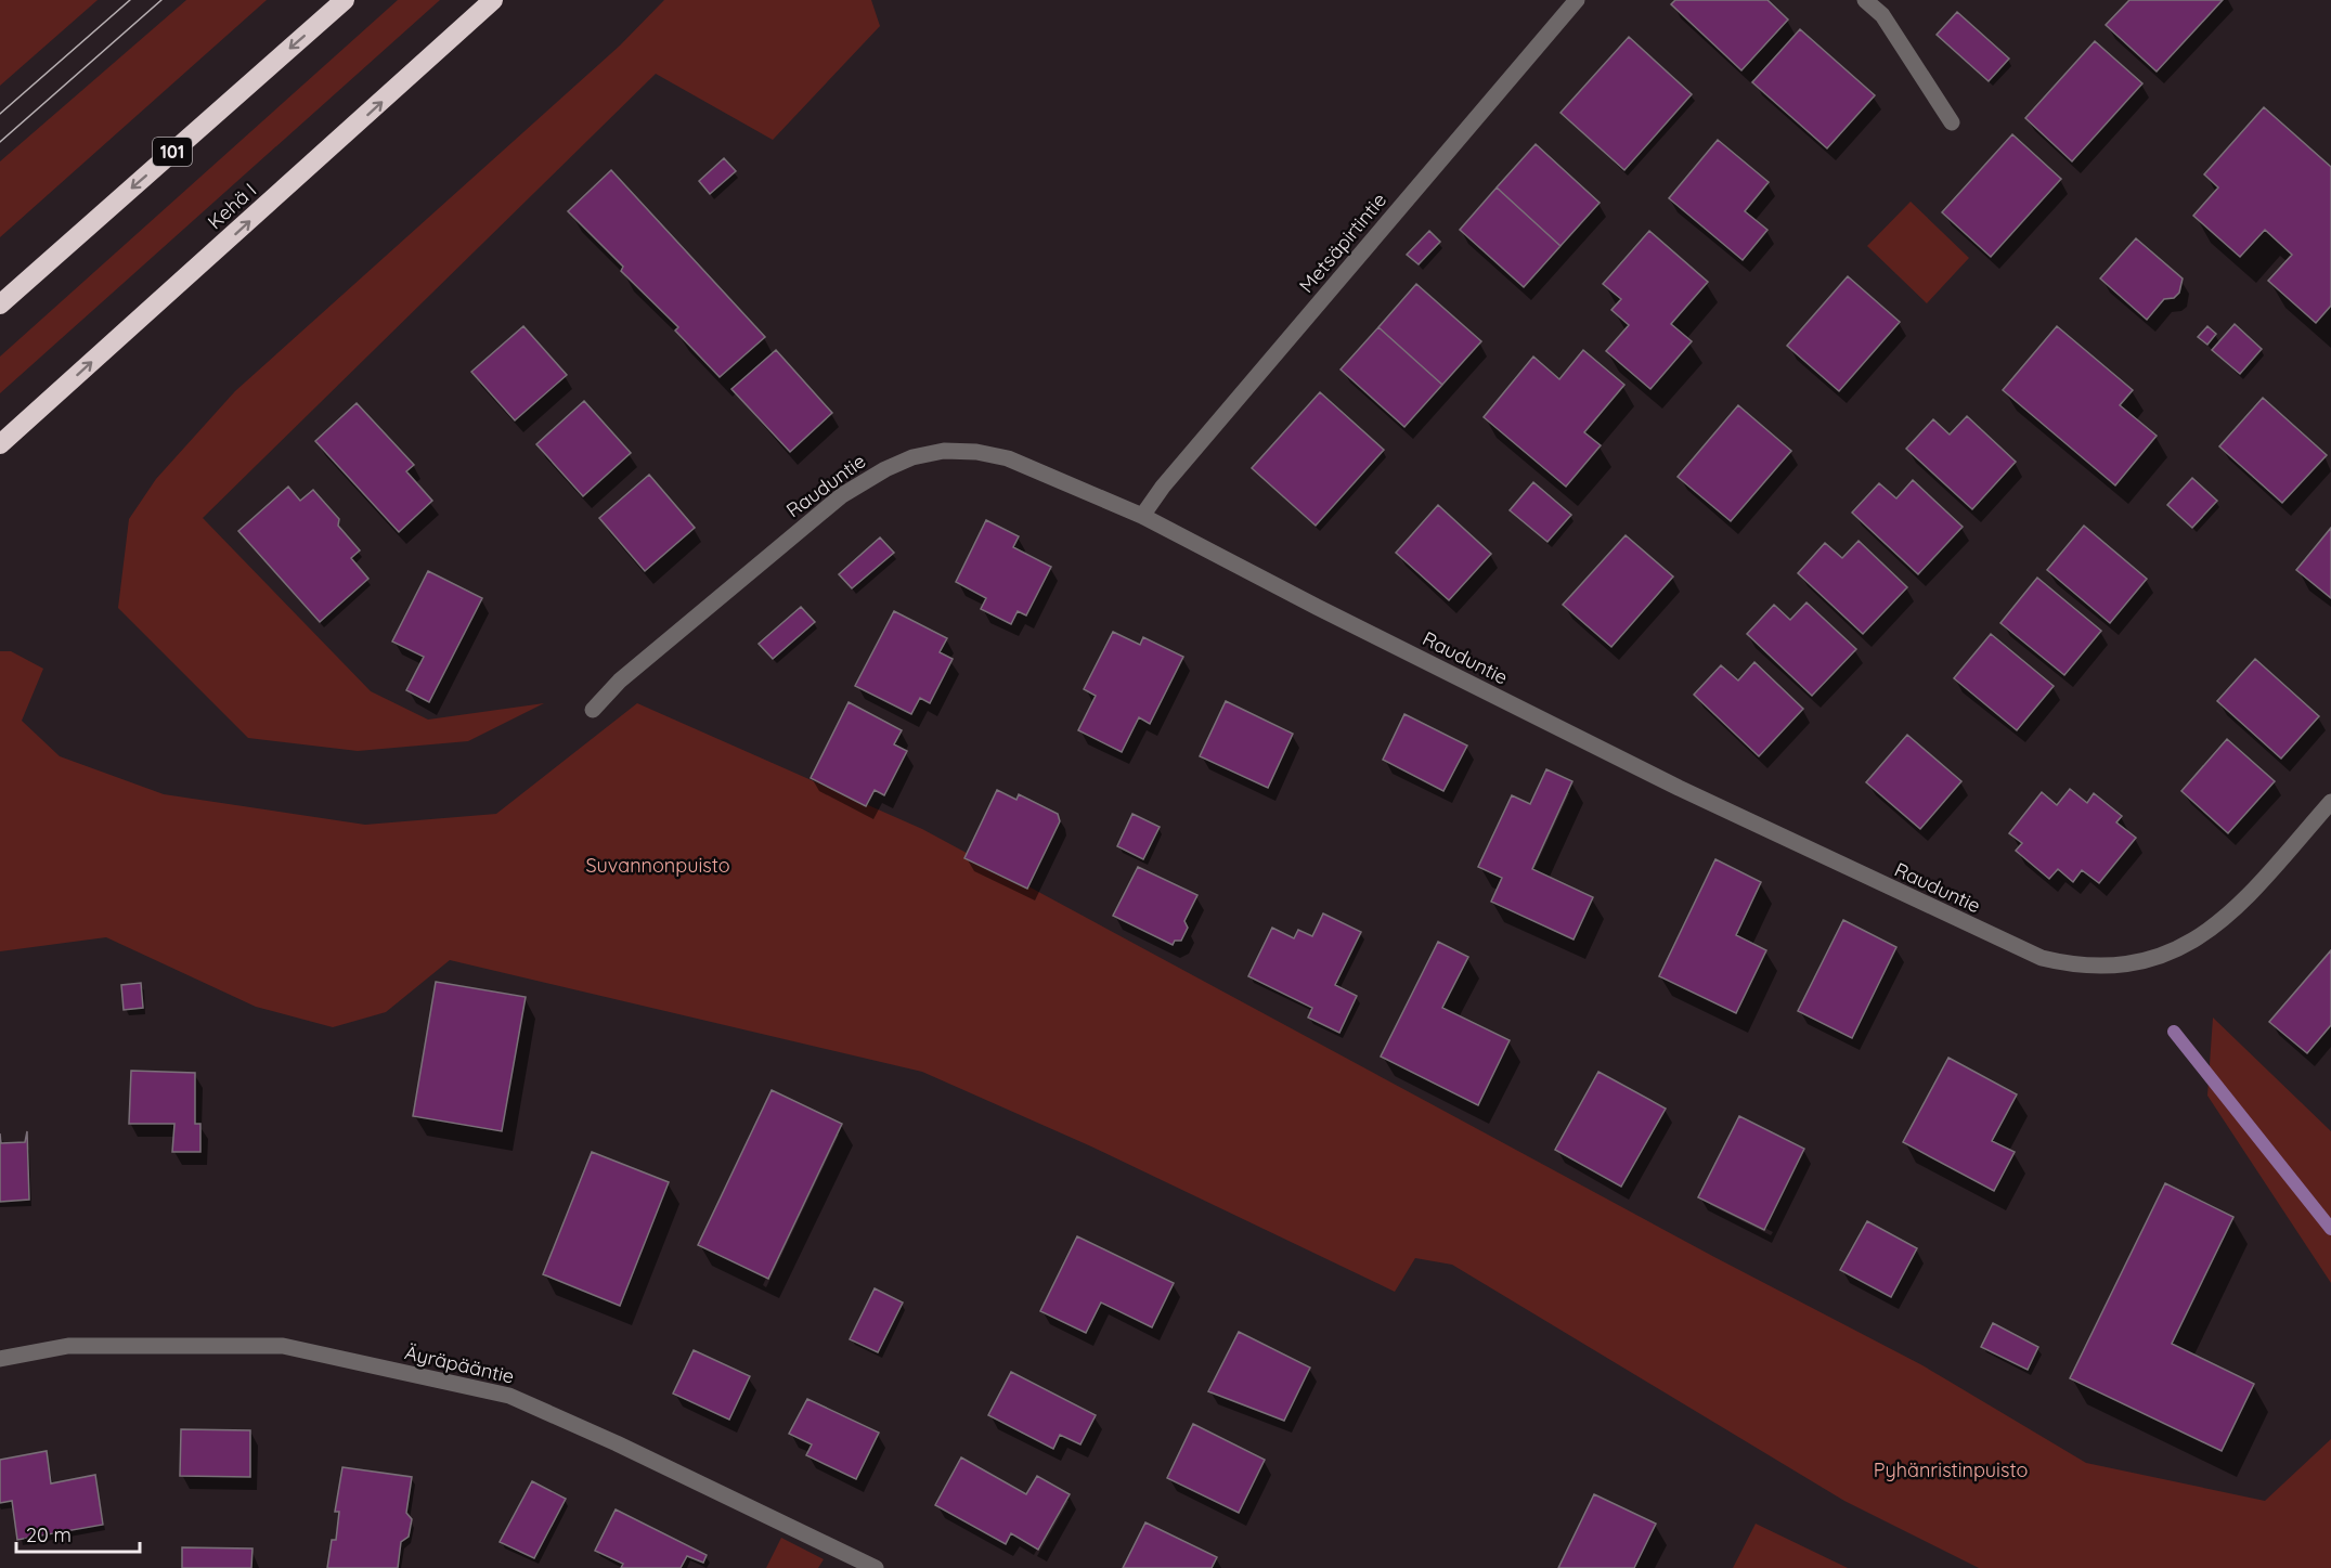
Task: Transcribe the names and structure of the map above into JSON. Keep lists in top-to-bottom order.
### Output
{
  "streets": {
    "highway": ["101", "Kehä I"],
    "street": ["Metsäpirtintie", "Rauduntie", "Äyräpääntie"]
  },
  "crossings": [
    ["Metsäpirtintie", "Rauduntie"]
  ],
  "parks": ["Suvannonpuisto", "Pyhänristinpuisto"],
  "scale_bar": "20 m"
}
